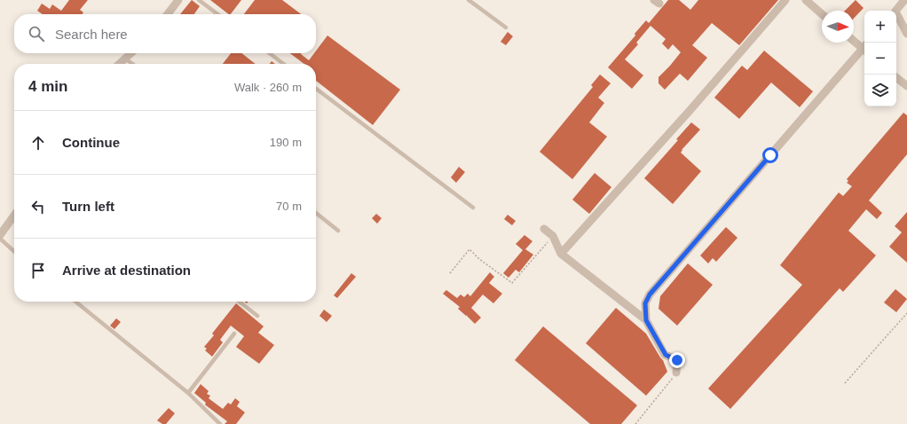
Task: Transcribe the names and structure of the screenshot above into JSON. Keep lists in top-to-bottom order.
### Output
{
  "north": "right",
  "page": {
    "map_buttons": ["+", "−"],
    "search": "Search here",
    "heading": ["4 min", "Walk · 260 m"],
    "list": [
      ["Continue", "190 m"],
      ["Turn left", "70 m"],
      "Arrive at destination"
    ]
  }
}
